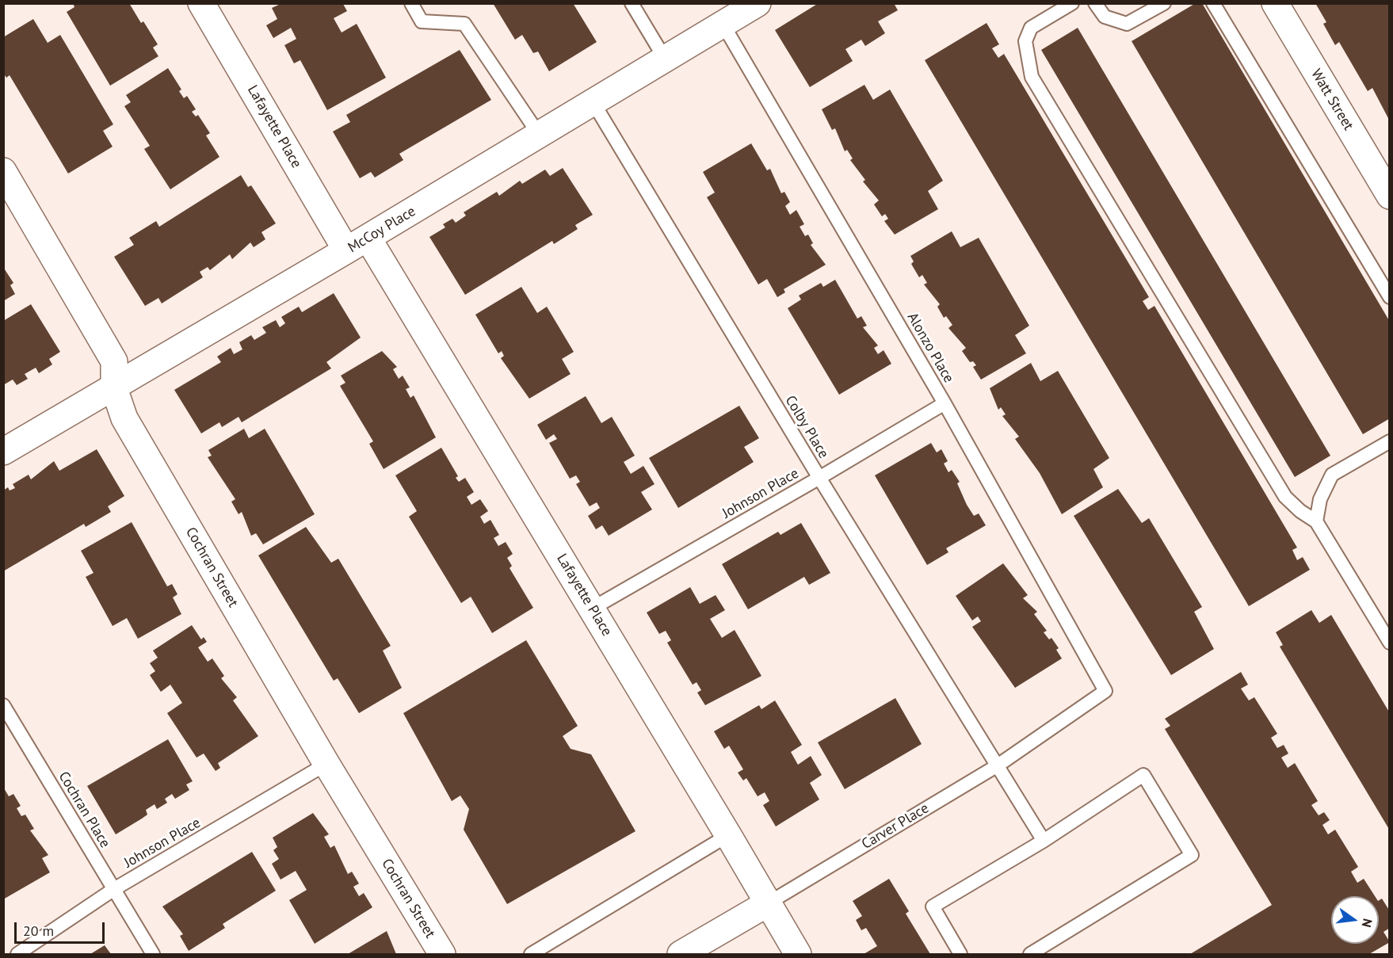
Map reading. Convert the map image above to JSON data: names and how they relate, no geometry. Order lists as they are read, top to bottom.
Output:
{
  "streets": {
    "street": [
      "Watt Street",
      "Lafayette Place",
      "McCoy Place",
      "Cochran Street",
      "Carver Place"
    ],
    "lane": [
      "Alonzo Place",
      "Colby Place",
      "Johnson Place",
      "Cochran Place"
    ]
  },
  "crossings": [
    ["Lafayette Place", "McCoy Place"],
    ["Lafayette Place", "Johnson Place"],
    ["Lafayette Place", "Carver Place"],
    ["McCoy Place", "Alonzo Place"],
    ["McCoy Place", "Colby Place"],
    ["McCoy Place", "Cochran Street"],
    ["Alonzo Place", "Johnson Place"],
    ["Alonzo Place", "Carver Place"],
    ["Colby Place", "Johnson Place"],
    ["Colby Place", "Carver Place"],
    ["Johnson Place", "Cochran Street"],
    ["Johnson Place", "Cochran Place"]
  ],
  "scale_bar": "20 m",
  "north": "right"
}
